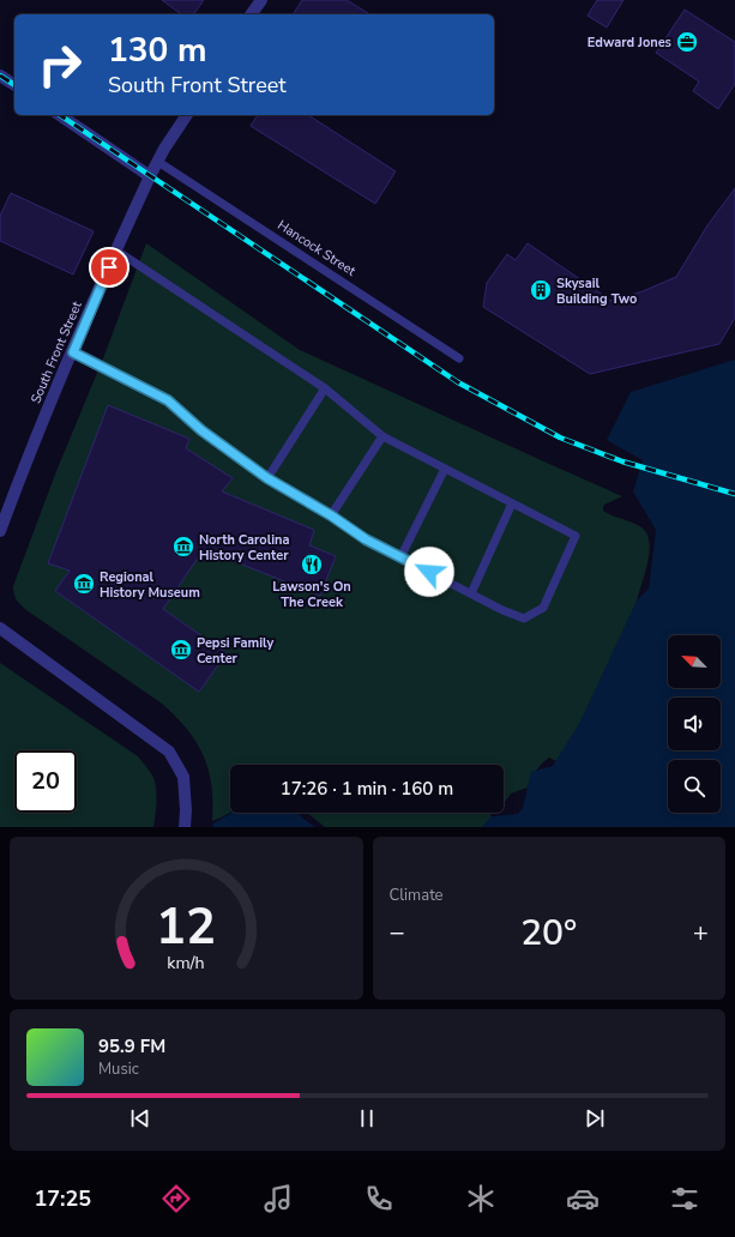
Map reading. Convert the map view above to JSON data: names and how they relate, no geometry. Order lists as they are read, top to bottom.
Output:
{
  "streets": {
    "street": ["South Front Street"],
    "lane": ["Hancock Street"]
  },
  "crossings": [
    ["Hancock Street", "South Front Street"]
  ],
  "places": {
    "office": ["Edward Jones"],
    "building": ["Skysail Building Two"],
    "museum": ["North Carolina History Center", "Regional History Museum", "Pepsi Family Center"],
    "restaurant": ["Lawson's On The Creek"]
  },
  "north": "top left",
  "page": {
    "turn": ["130 m", "South Front Street"],
    "limit": "20",
    "trip": "17:26 · 1 min · 160 m",
    "tile": "Climate",
    "heat": ["−", "20°", "+"],
    "song": ["95.9 FM", "Music"],
    "tabs": "17:25",
    "gauge": ["12", "km/h"]
  }
}
